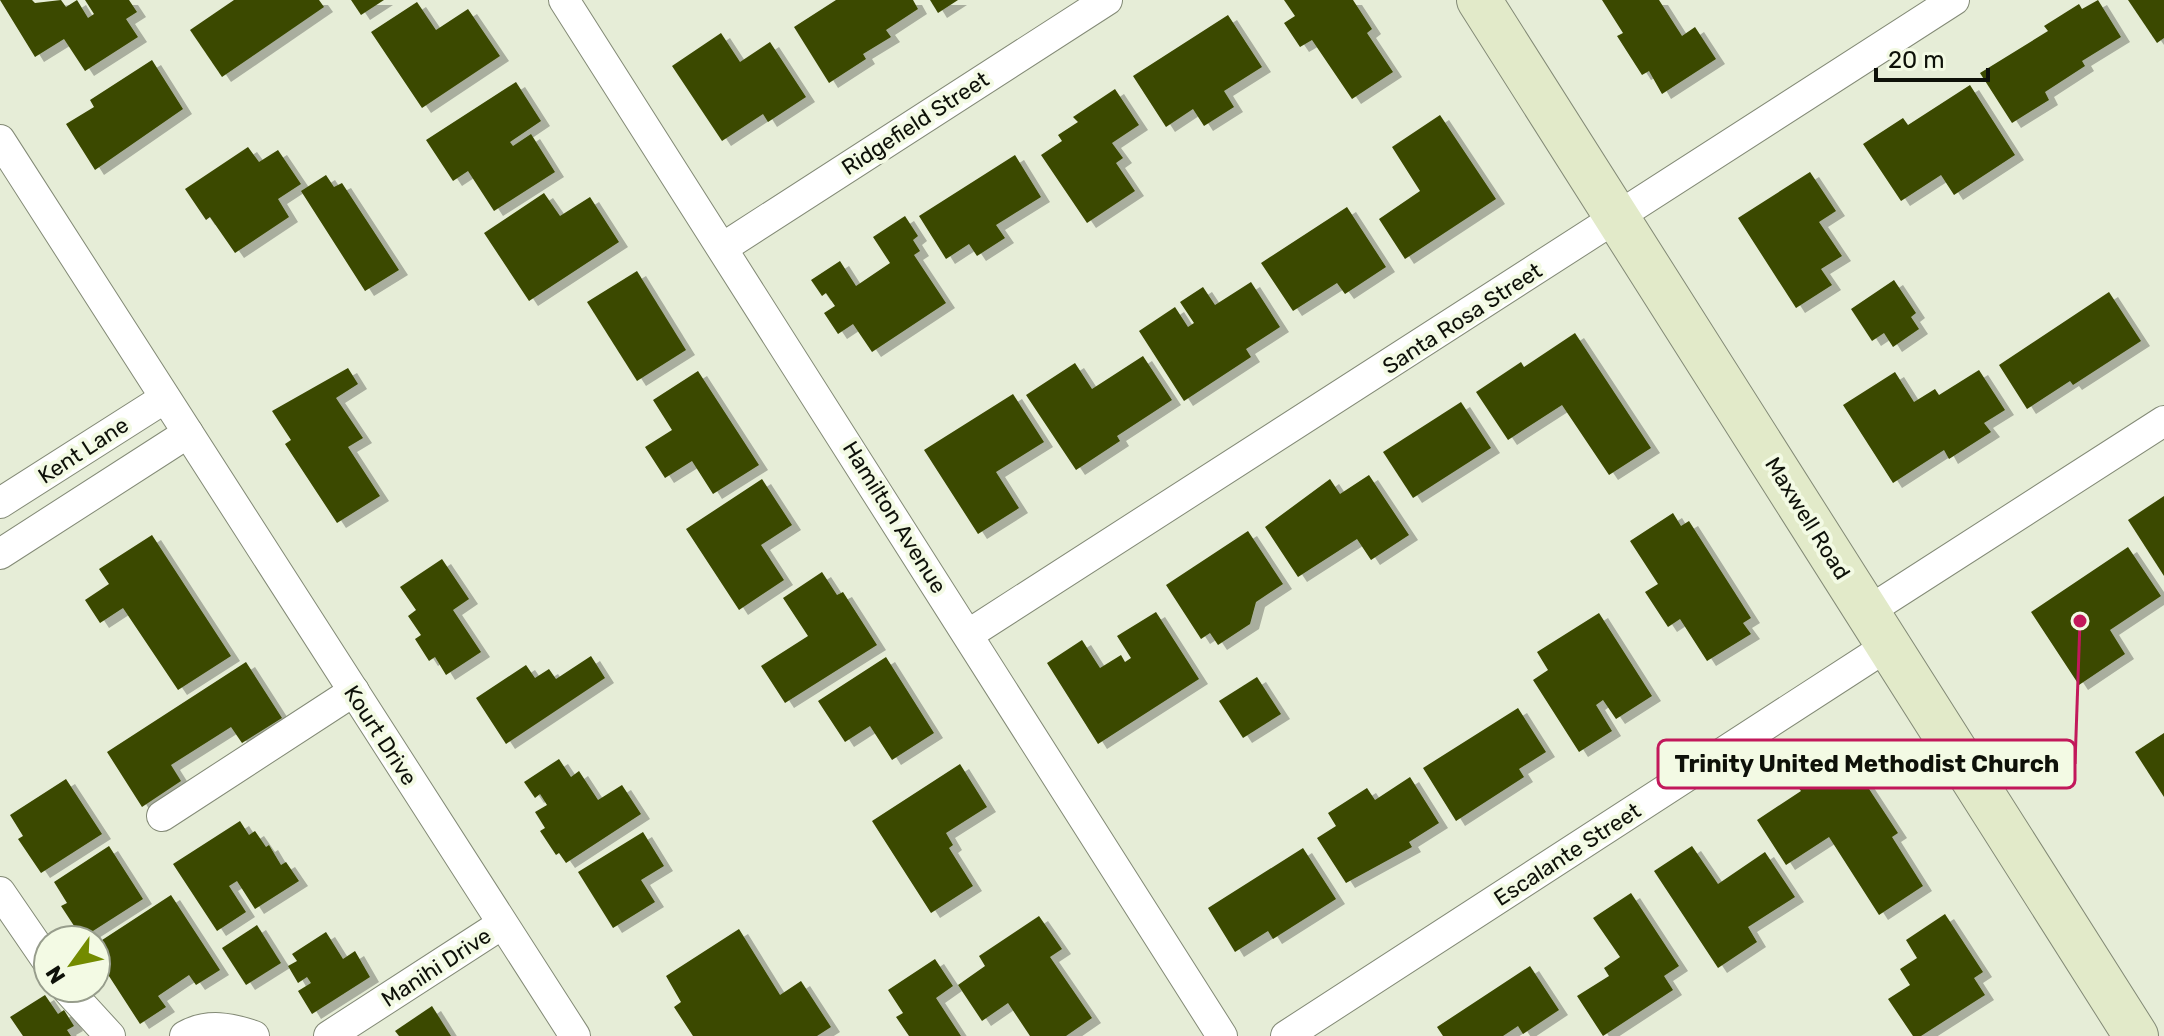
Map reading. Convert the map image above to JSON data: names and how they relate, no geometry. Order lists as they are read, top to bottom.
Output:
{
  "streets": {
    "main road": ["Maxwell Road"],
    "street": [
      "Ridgefield Street",
      "Santa Rosa Street",
      "Kent Lane",
      "Hamilton Avenue",
      "Kourt Drive",
      "Escalante Street",
      "Manihi Drive"
    ]
  },
  "crossings": [
    ["Ridgefield Street", "Hamilton Avenue"],
    ["Santa Rosa Street", "Hamilton Avenue"],
    ["Santa Rosa Street", "Maxwell Road"],
    ["Kent Lane", "Kourt Drive"],
    ["Maxwell Road", "Escalante Street"],
    ["Kourt Drive", "Manihi Drive"]
  ],
  "places": ["Trinity United Methodist Church"],
  "scale_bar": "20 m",
  "north": "bottom left"
}
